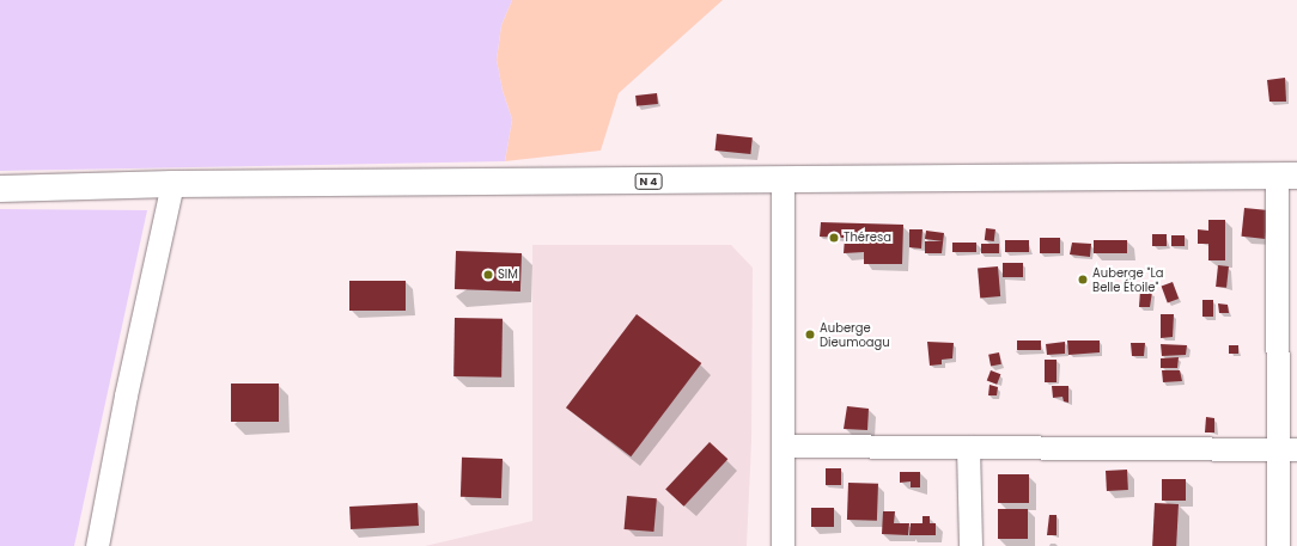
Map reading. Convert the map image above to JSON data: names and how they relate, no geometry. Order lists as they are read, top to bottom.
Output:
{
  "streets": {
    "highway": ["N 4"]
  },
  "places": [
    "Théresa",
    "SIM",
    "Auberge \"La Belle Étoile\"",
    "Auberge Dieumoagu"
  ]
}
